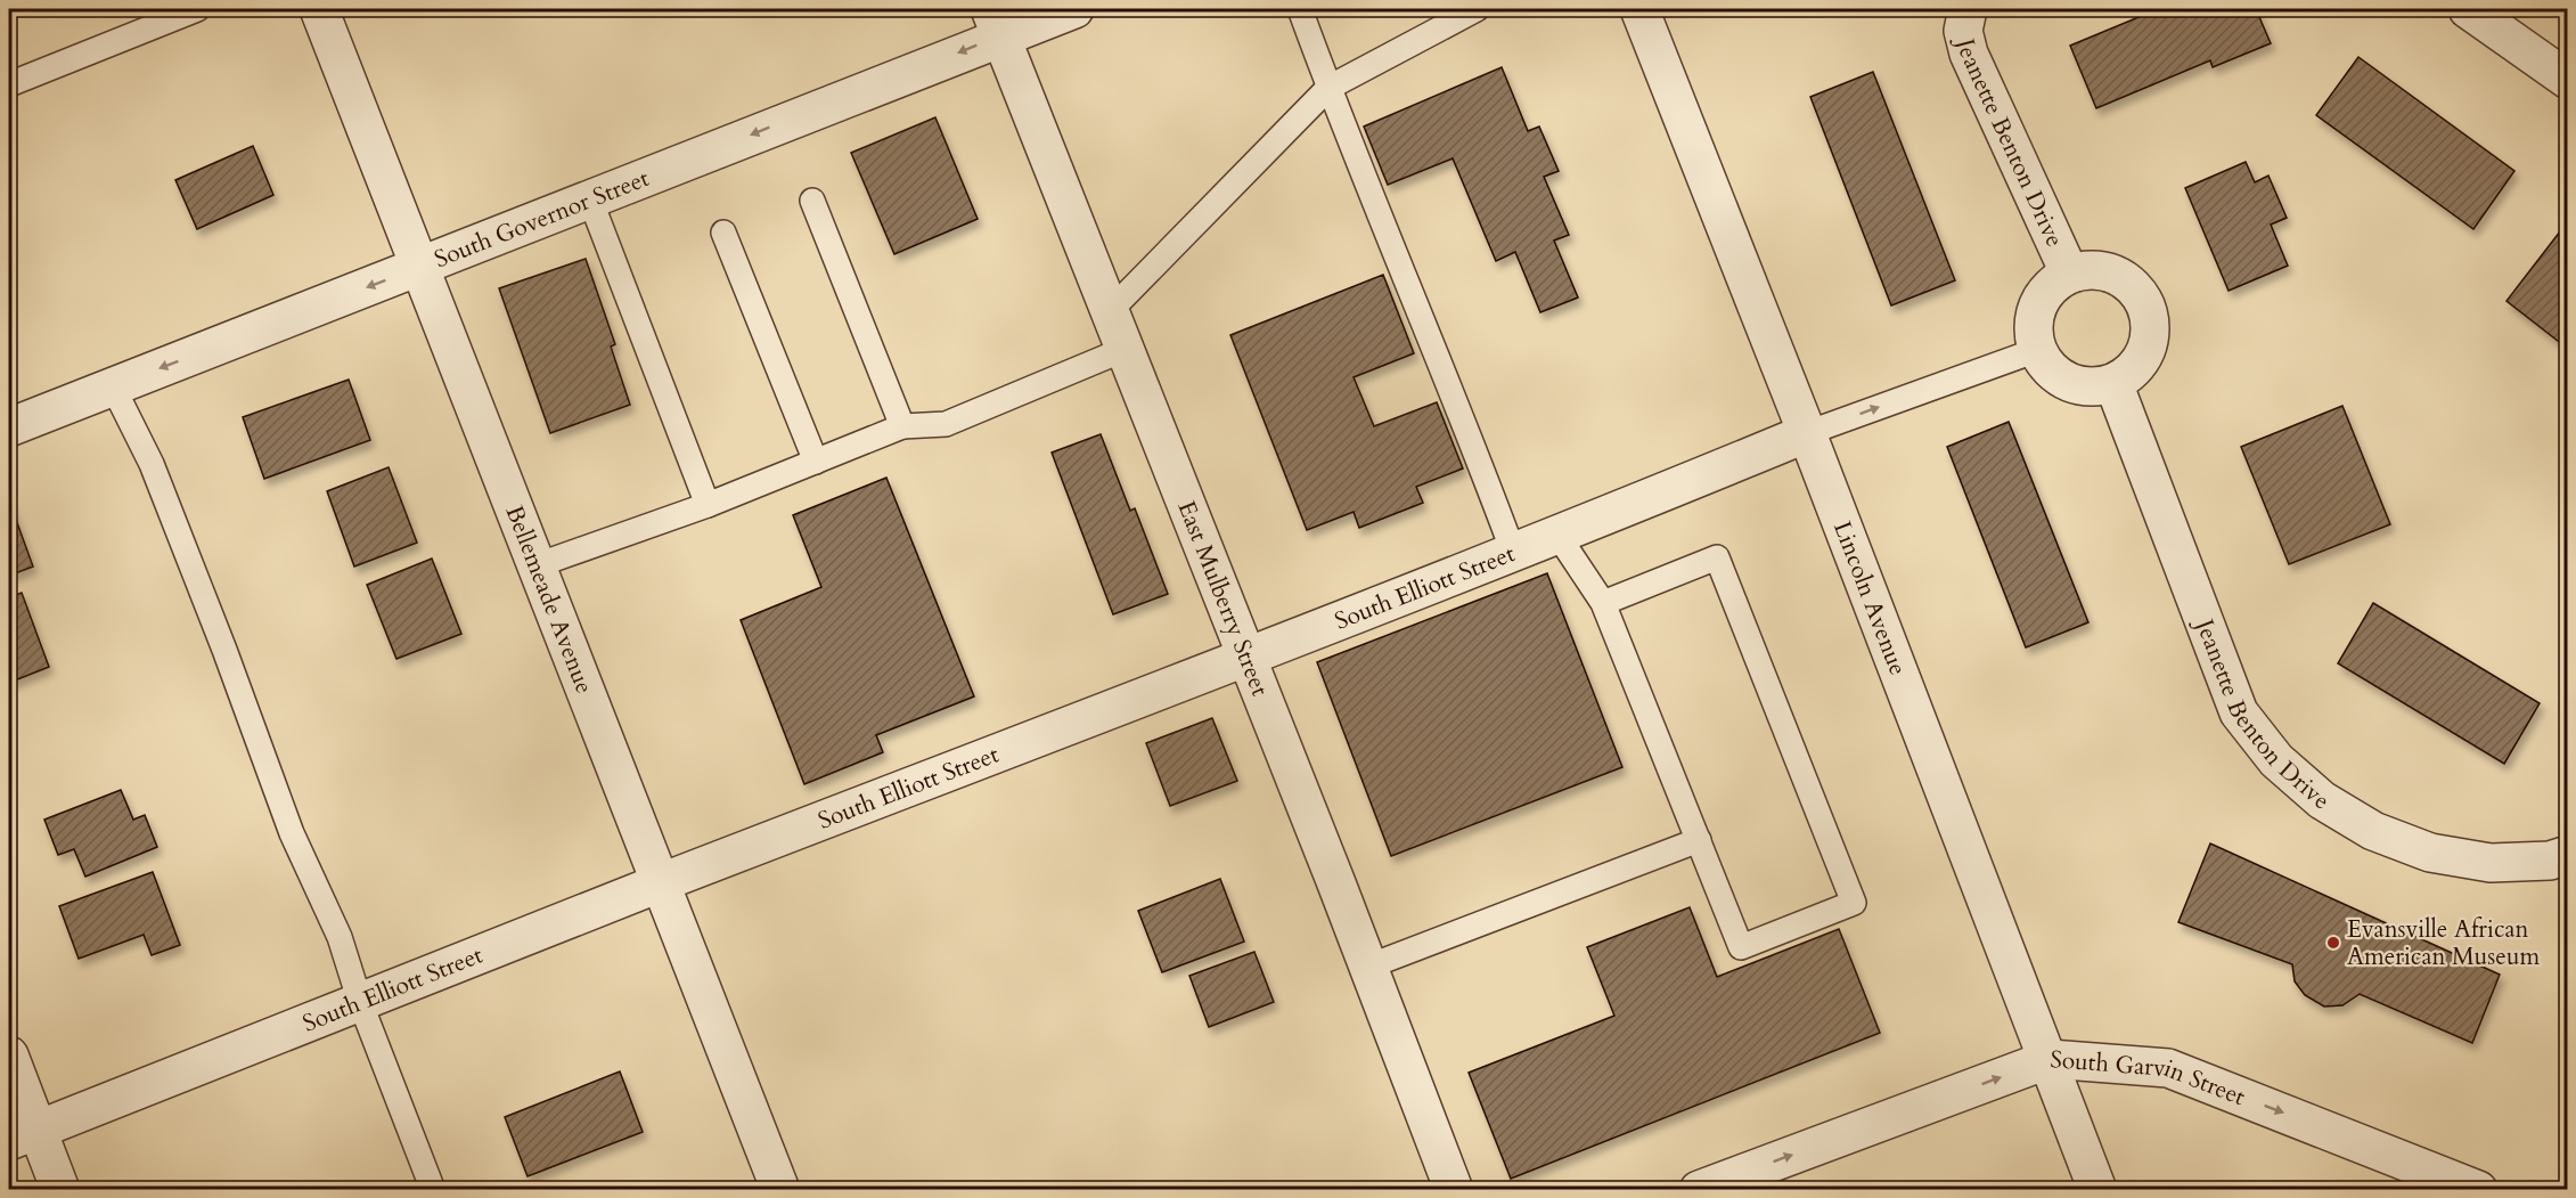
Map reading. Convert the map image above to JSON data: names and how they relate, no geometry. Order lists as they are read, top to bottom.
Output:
{
  "streets": {
    "street": [
      "Jeanette Benton Drive",
      "South Governor Street",
      "South Elliott Street",
      "East Mulberry Street",
      "Lincoln Avenue",
      "Bellemeade Avenue",
      "South Garvin Street"
    ]
  },
  "crossings": [
    ["South Governor Street", "East Mulberry Street"],
    ["South Governor Street", "Bellemeade Avenue"],
    ["South Elliott Street", "East Mulberry Street"],
    ["South Elliott Street", "Lincoln Avenue"],
    ["South Elliott Street", "Bellemeade Avenue"],
    ["Lincoln Avenue", "South Garvin Street"]
  ],
  "one_way": ["South Governor Street", "South Garvin Street"],
  "places": ["Evansville African American Museum"]
}
